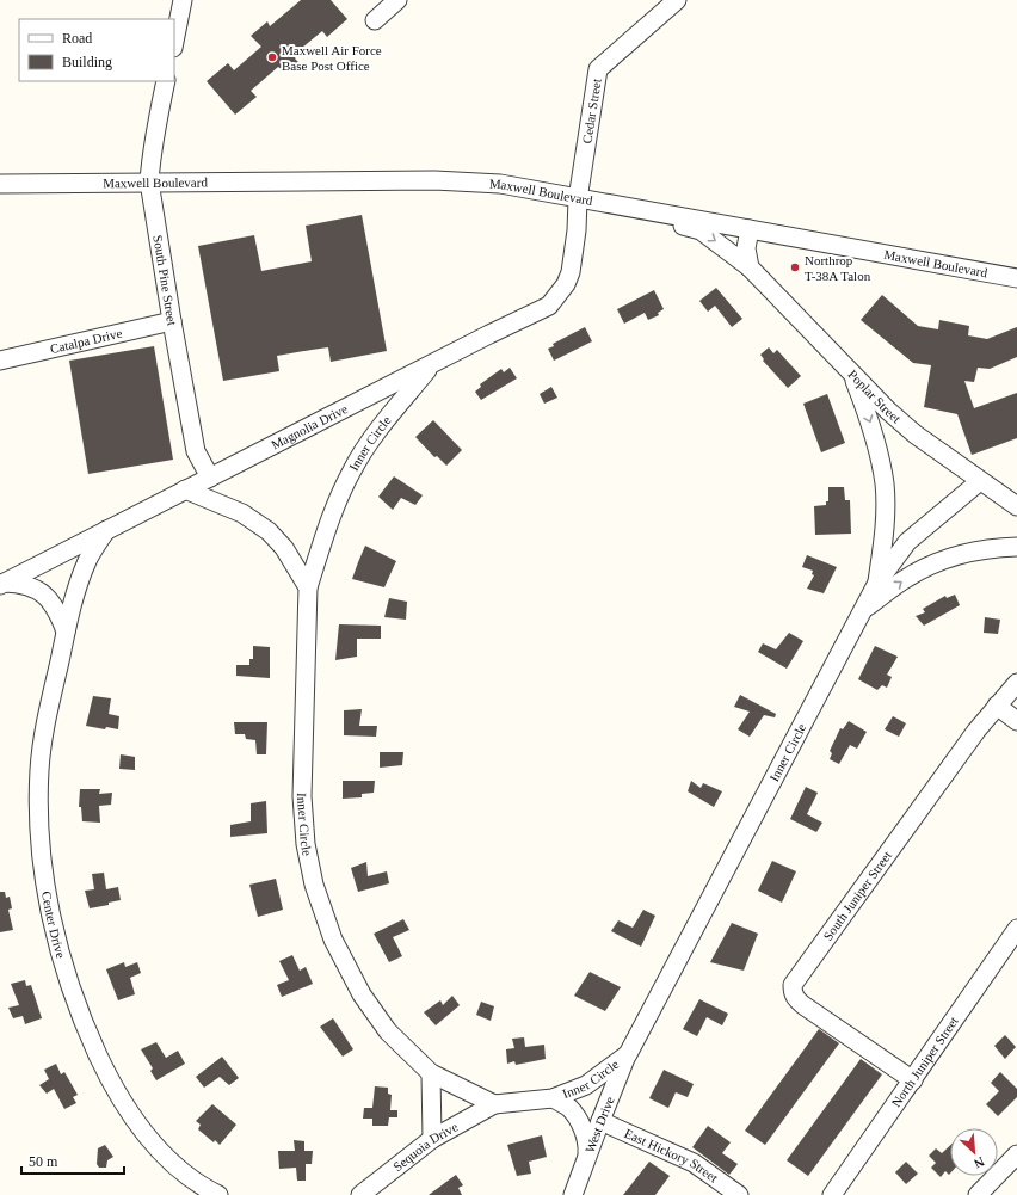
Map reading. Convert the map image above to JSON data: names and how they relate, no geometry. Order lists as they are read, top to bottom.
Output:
{
  "streets": {
    "street": [
      "Cedar Street",
      "Maxwell Boulevard",
      "South Pine Street",
      "Catalpa Drive",
      "Poplar Street",
      "Magnolia Drive",
      "Inner Circle",
      "South Juniper Street",
      "Center Drive",
      "North Juniper Street",
      "West Drive",
      "Sequoia Drive",
      "East Hickory Street"
    ]
  },
  "crossings": [
    ["Cedar Street", "Maxwell Boulevard"],
    ["Cedar Street", "Magnolia Drive"],
    ["Maxwell Boulevard", "South Pine Street"],
    ["Maxwell Boulevard", "Poplar Street"],
    ["South Pine Street", "Catalpa Drive"],
    ["South Pine Street", "Magnolia Drive"],
    ["Poplar Street", "Inner Circle"],
    ["Magnolia Drive", "Inner Circle"],
    ["Magnolia Drive", "Center Drive"],
    ["Inner Circle", "West Drive"],
    ["Inner Circle", "Sequoia Drive"],
    ["South Juniper Street", "North Juniper Street"],
    ["West Drive", "East Hickory Street"]
  ],
  "places": ["Maxwell Air Force Base Post Office", "Northrop T-38A Talon"],
  "legend": ["Road", "Building"],
  "scale_bar": "50 m",
  "north": "bottom right"
}
